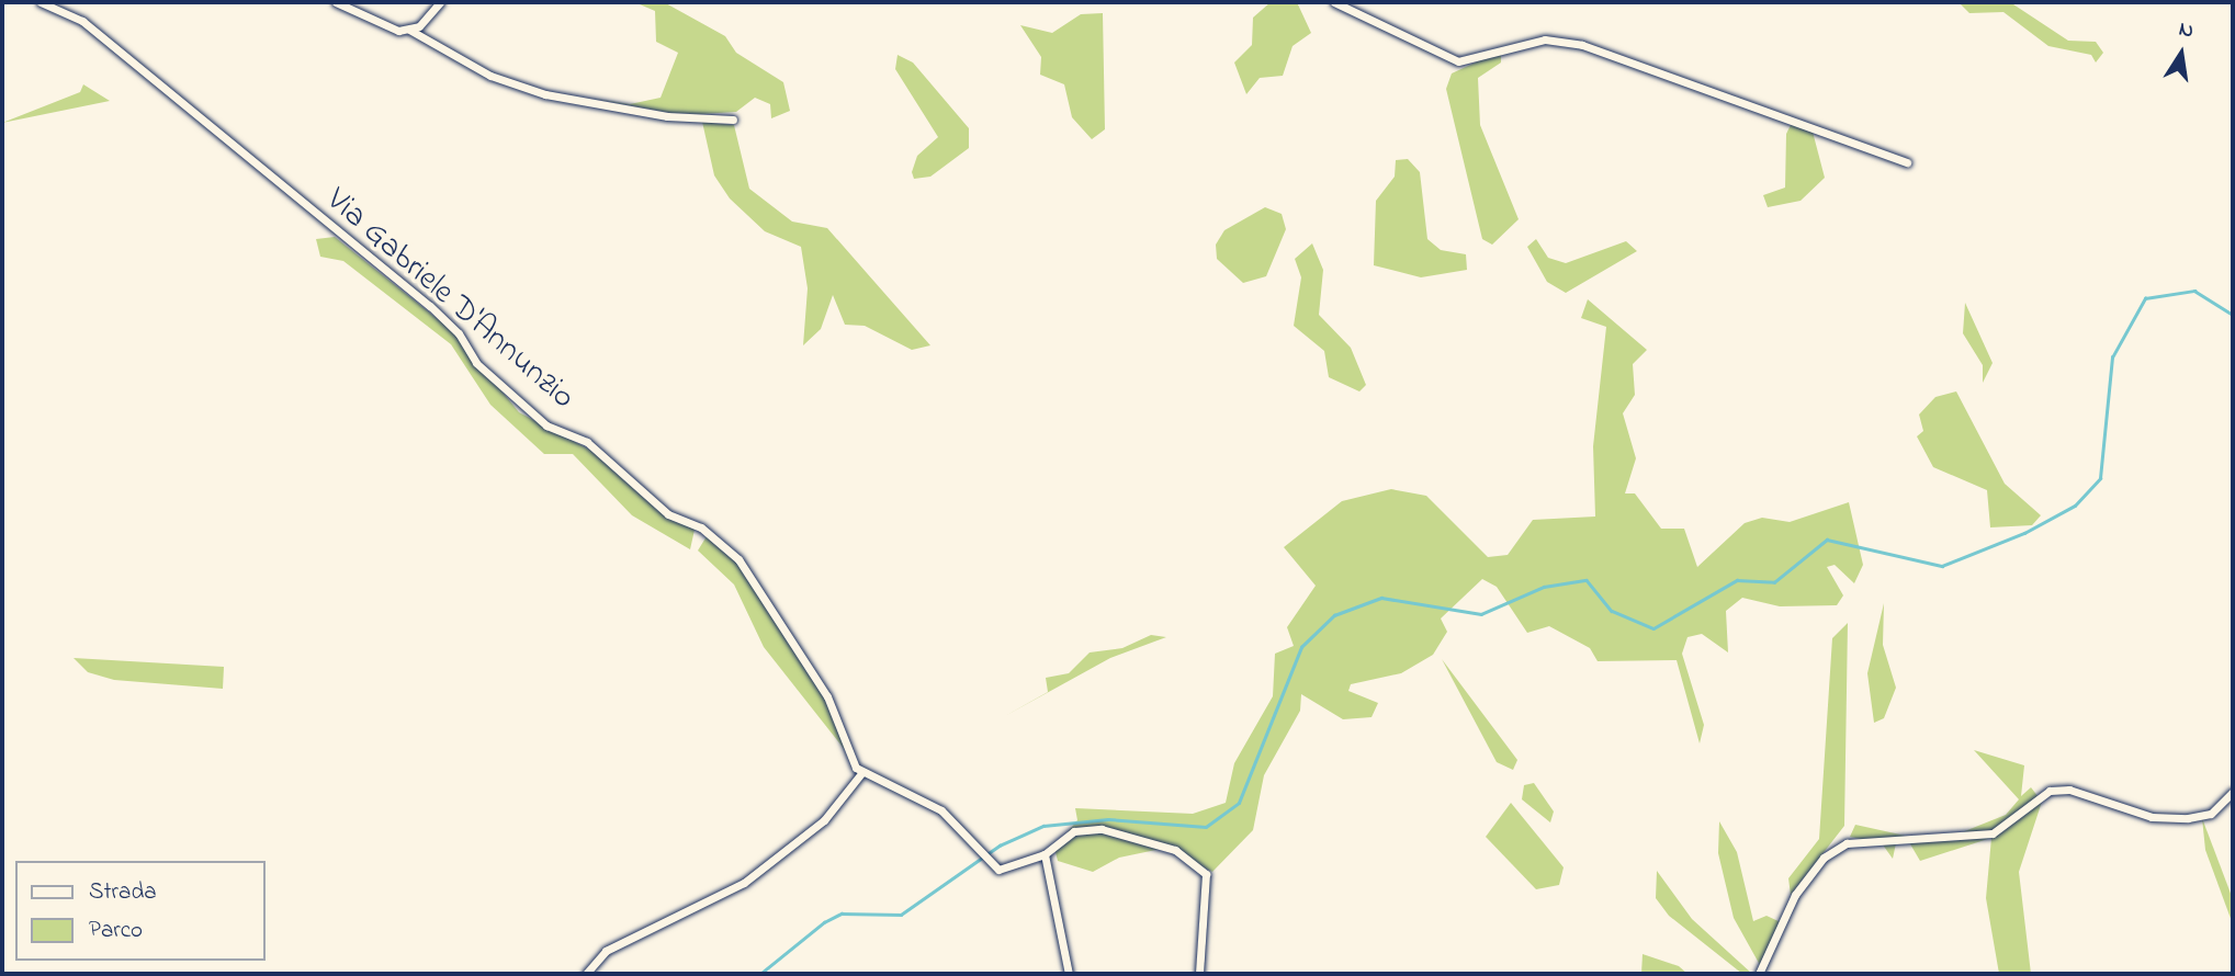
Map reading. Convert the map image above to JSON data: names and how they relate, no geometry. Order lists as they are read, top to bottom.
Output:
{
  "streets": {
    "street": ["Via Gabriele D'Annunzio"]
  },
  "legend": ["Strada", "Parco"],
  "north": "top"
}
